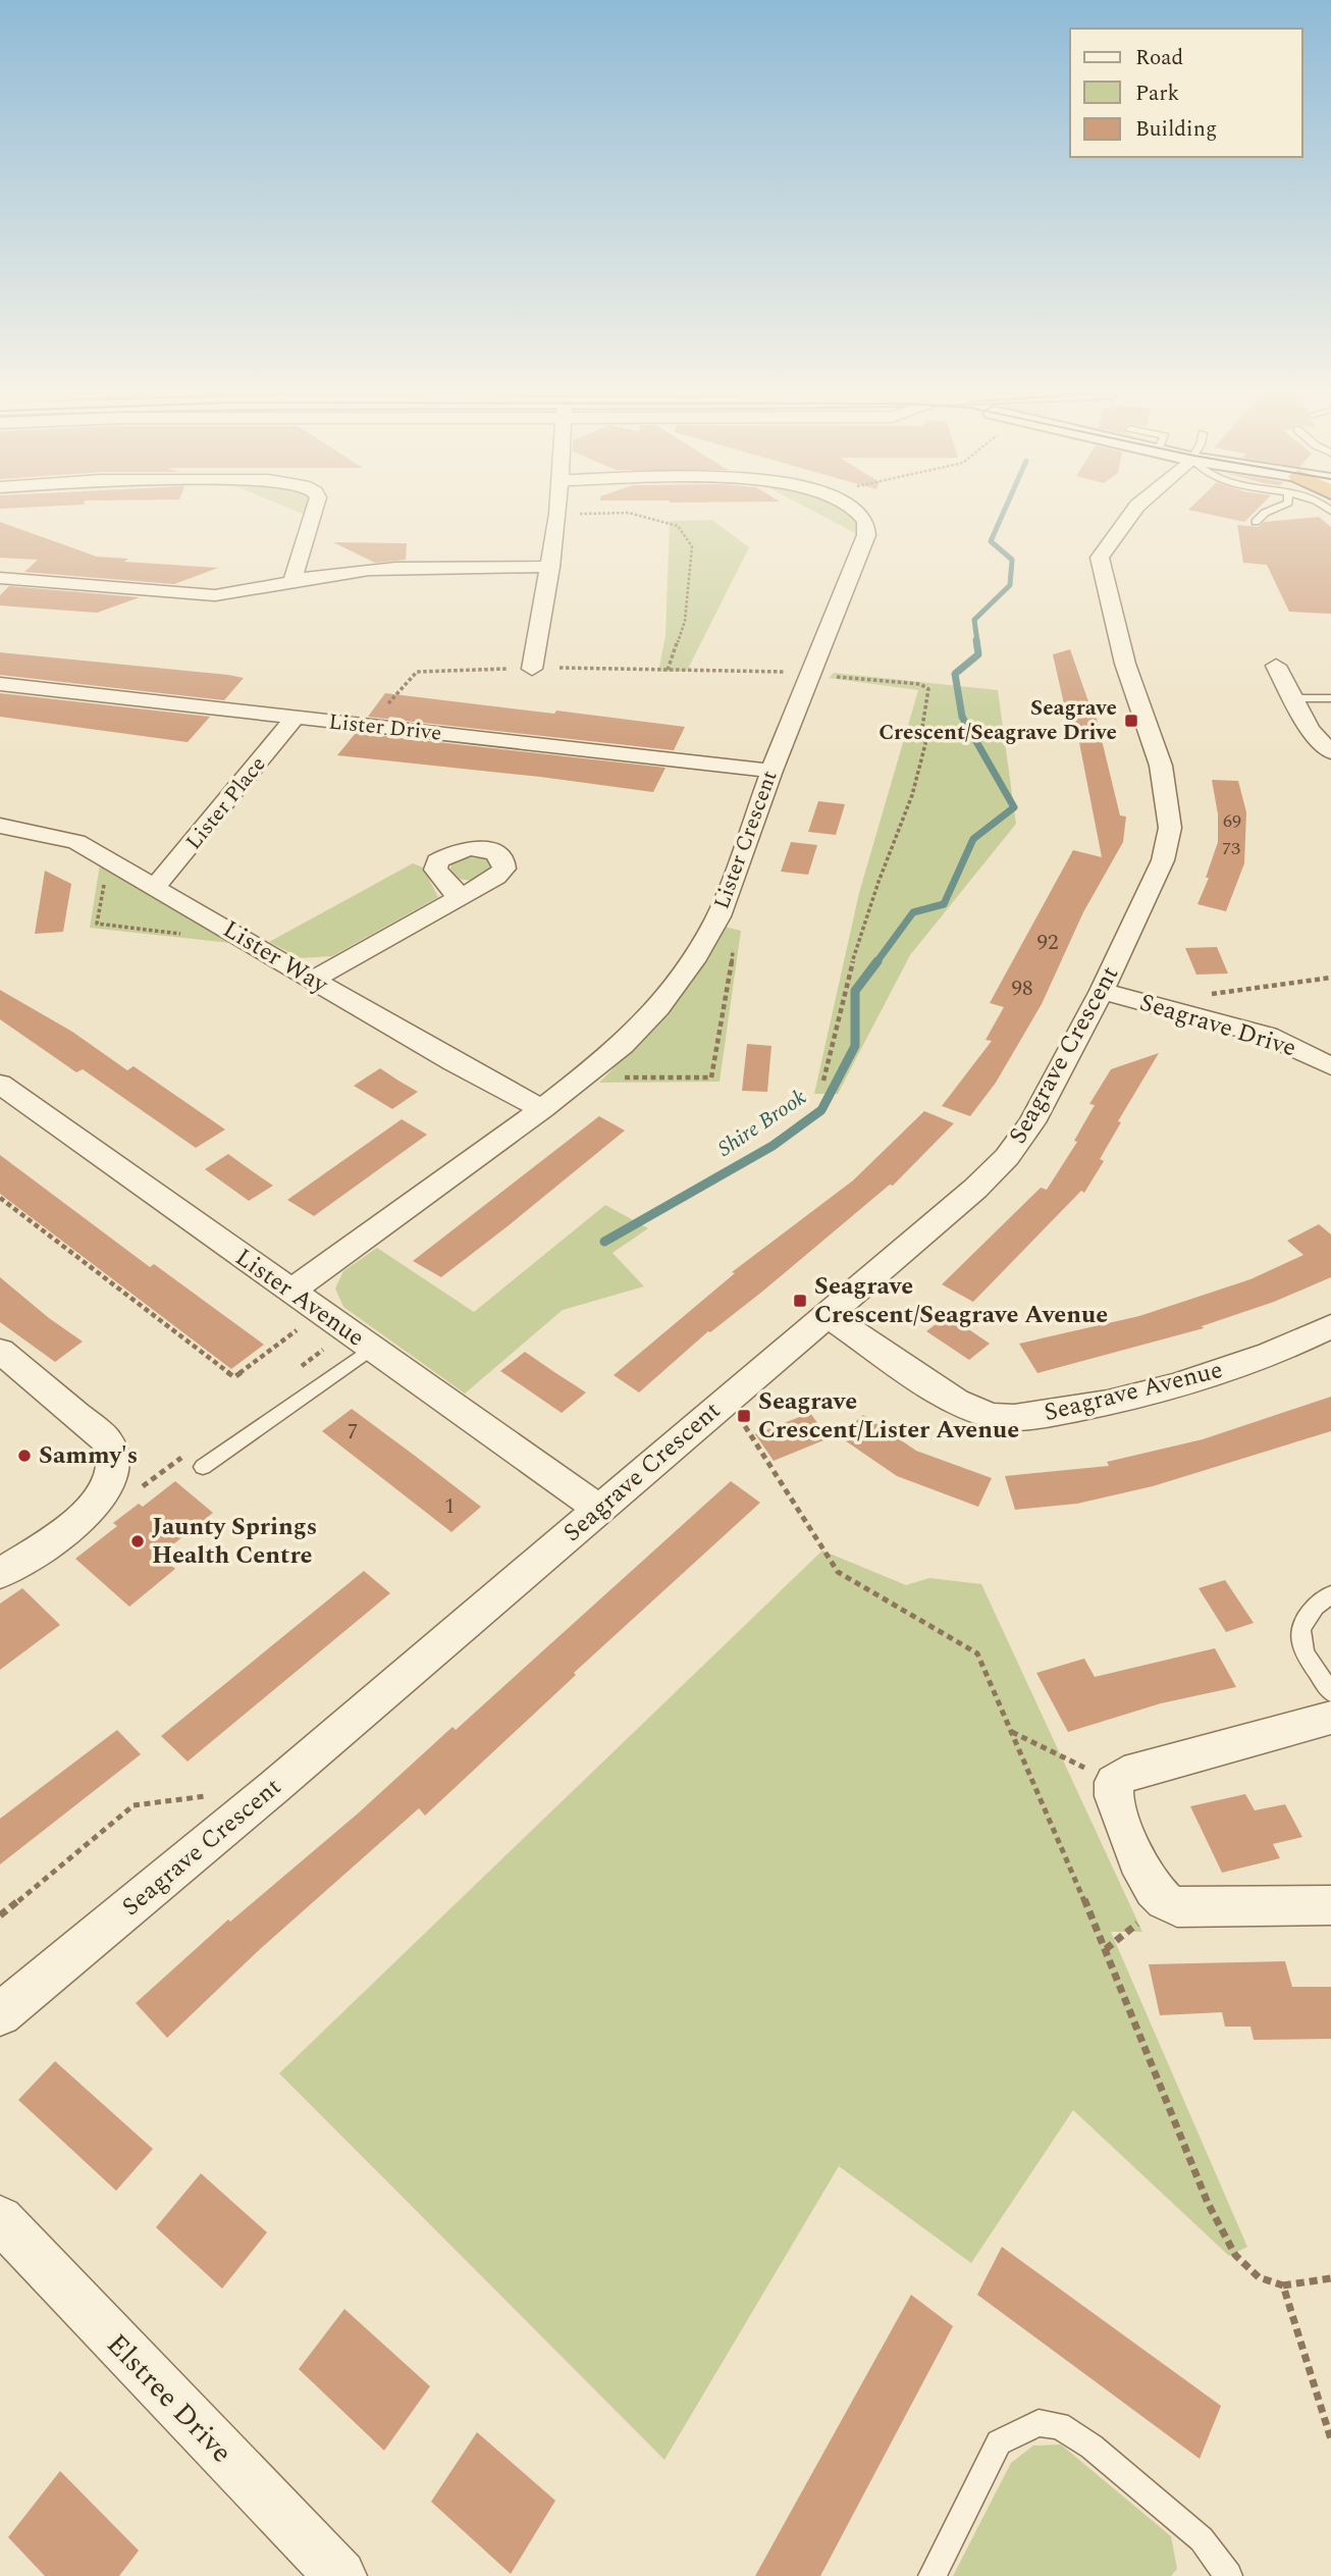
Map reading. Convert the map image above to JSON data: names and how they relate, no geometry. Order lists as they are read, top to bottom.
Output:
{
  "streets": {
    "street": [
      "Lister Drive",
      "Lister Place",
      "Lister Crescent",
      "Lister Way",
      "Seagrave Drive",
      "Seagrave Crescent",
      "Lister Avenue",
      "Seagrave Avenue",
      "Elstree Drive"
    ]
  },
  "crossings": [
    ["Lister Drive", "Lister Place"],
    ["Lister Drive", "Lister Crescent"],
    ["Lister Place", "Lister Way"],
    ["Lister Crescent", "Lister Way"],
    ["Lister Crescent", "Lister Avenue"],
    ["Seagrave Drive", "Seagrave Crescent"],
    ["Seagrave Crescent", "Lister Avenue"],
    ["Seagrave Crescent", "Seagrave Avenue"]
  ],
  "water": ["Shire Brook"],
  "places": {
    "transit": ["Seagrave Crescent/Seagrave Drive", "Seagrave Crescent/Seagrave Avenue", "Seagrave Crescent/Lister Avenue"],
    "other": ["Sammy's", "Jaunty Springs Health Centre"]
  },
  "house_numbers": [
    "69",
    "73",
    "92",
    "98",
    "7",
    "1"
  ],
  "legend": ["Road", "Park", "Building"]
}
